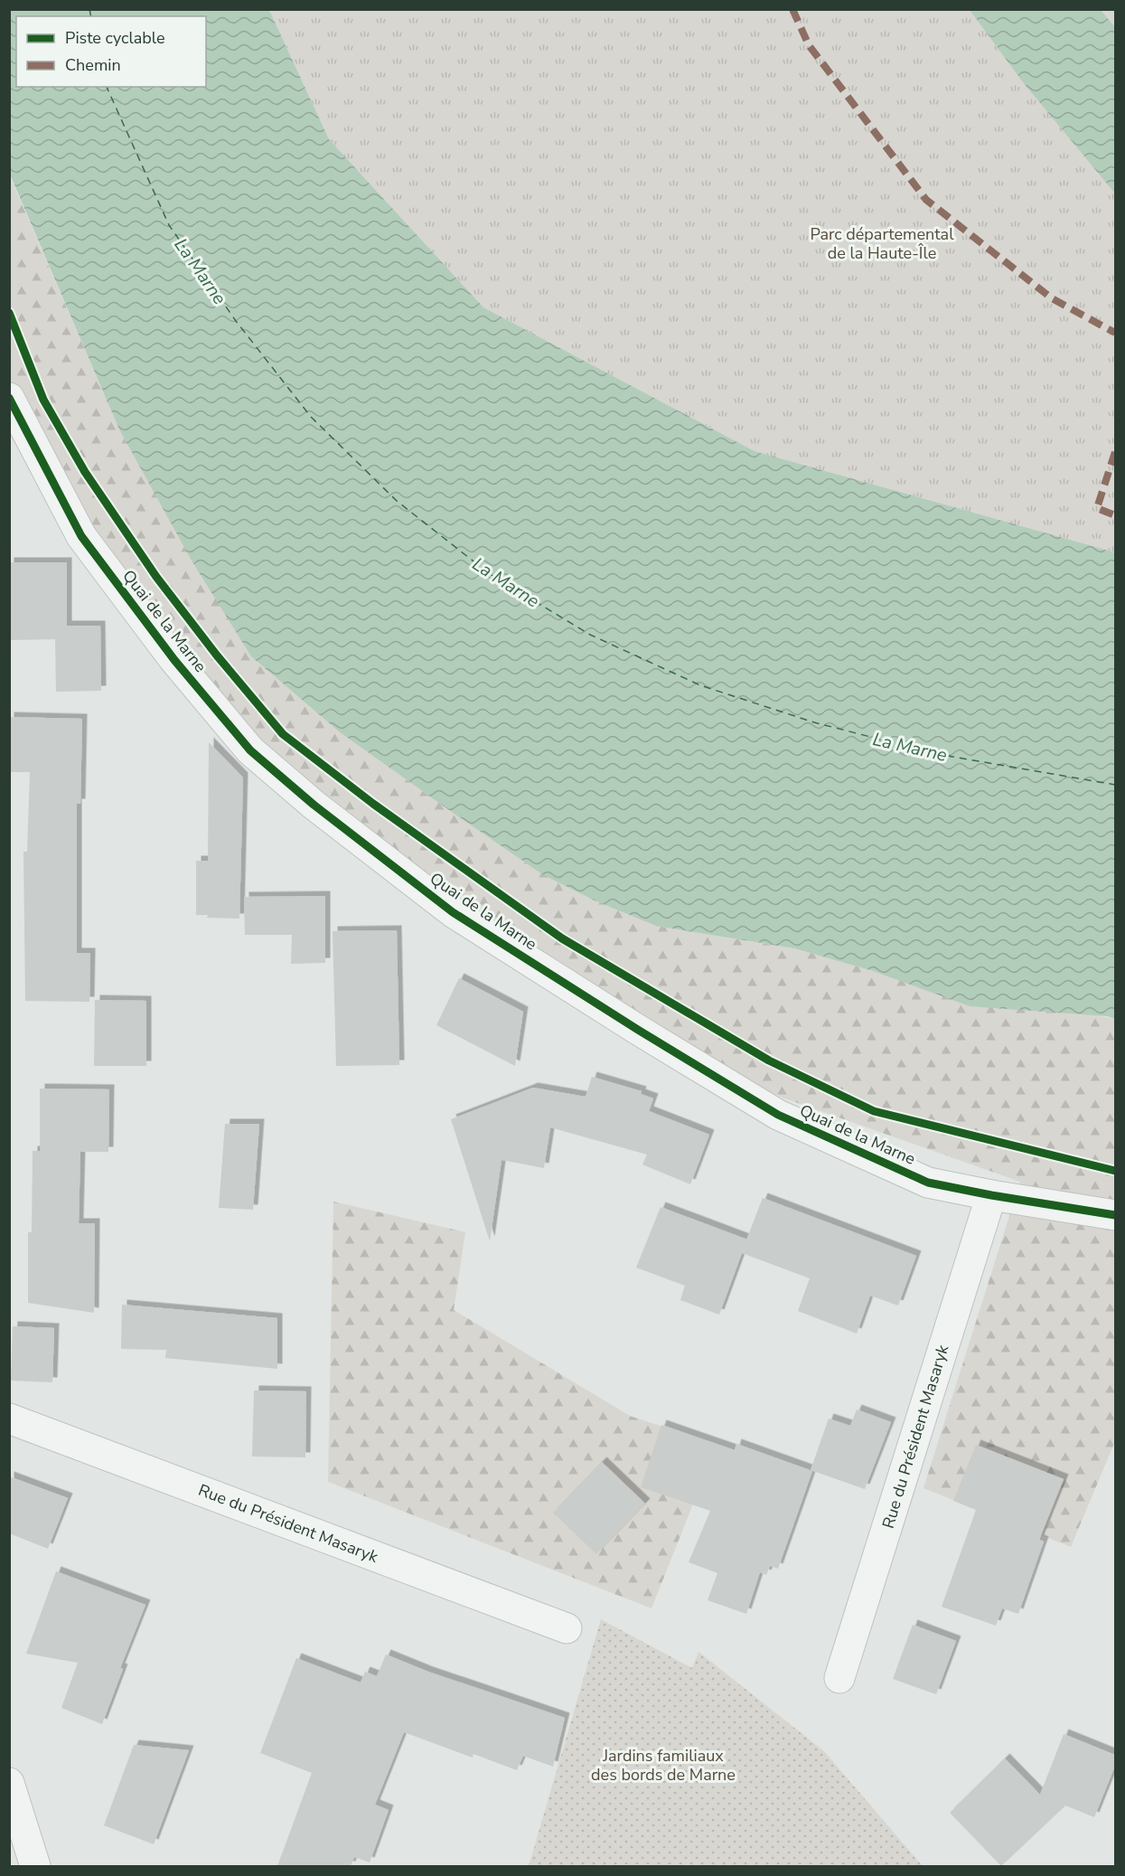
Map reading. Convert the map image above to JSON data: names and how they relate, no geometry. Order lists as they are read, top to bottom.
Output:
{
  "streets": {
    "street": ["Quai de la Marne", "Rue du Président Masaryk"]
  },
  "crossings": [
    ["Quai de la Marne", "Rue du Président Masaryk"]
  ],
  "water": ["La Marne"],
  "parks": ["Parc départemental de la Haute-Île", "Jardins familiaux des bords de Marne"],
  "legend": ["Piste cyclable", "Chemin"]
}
